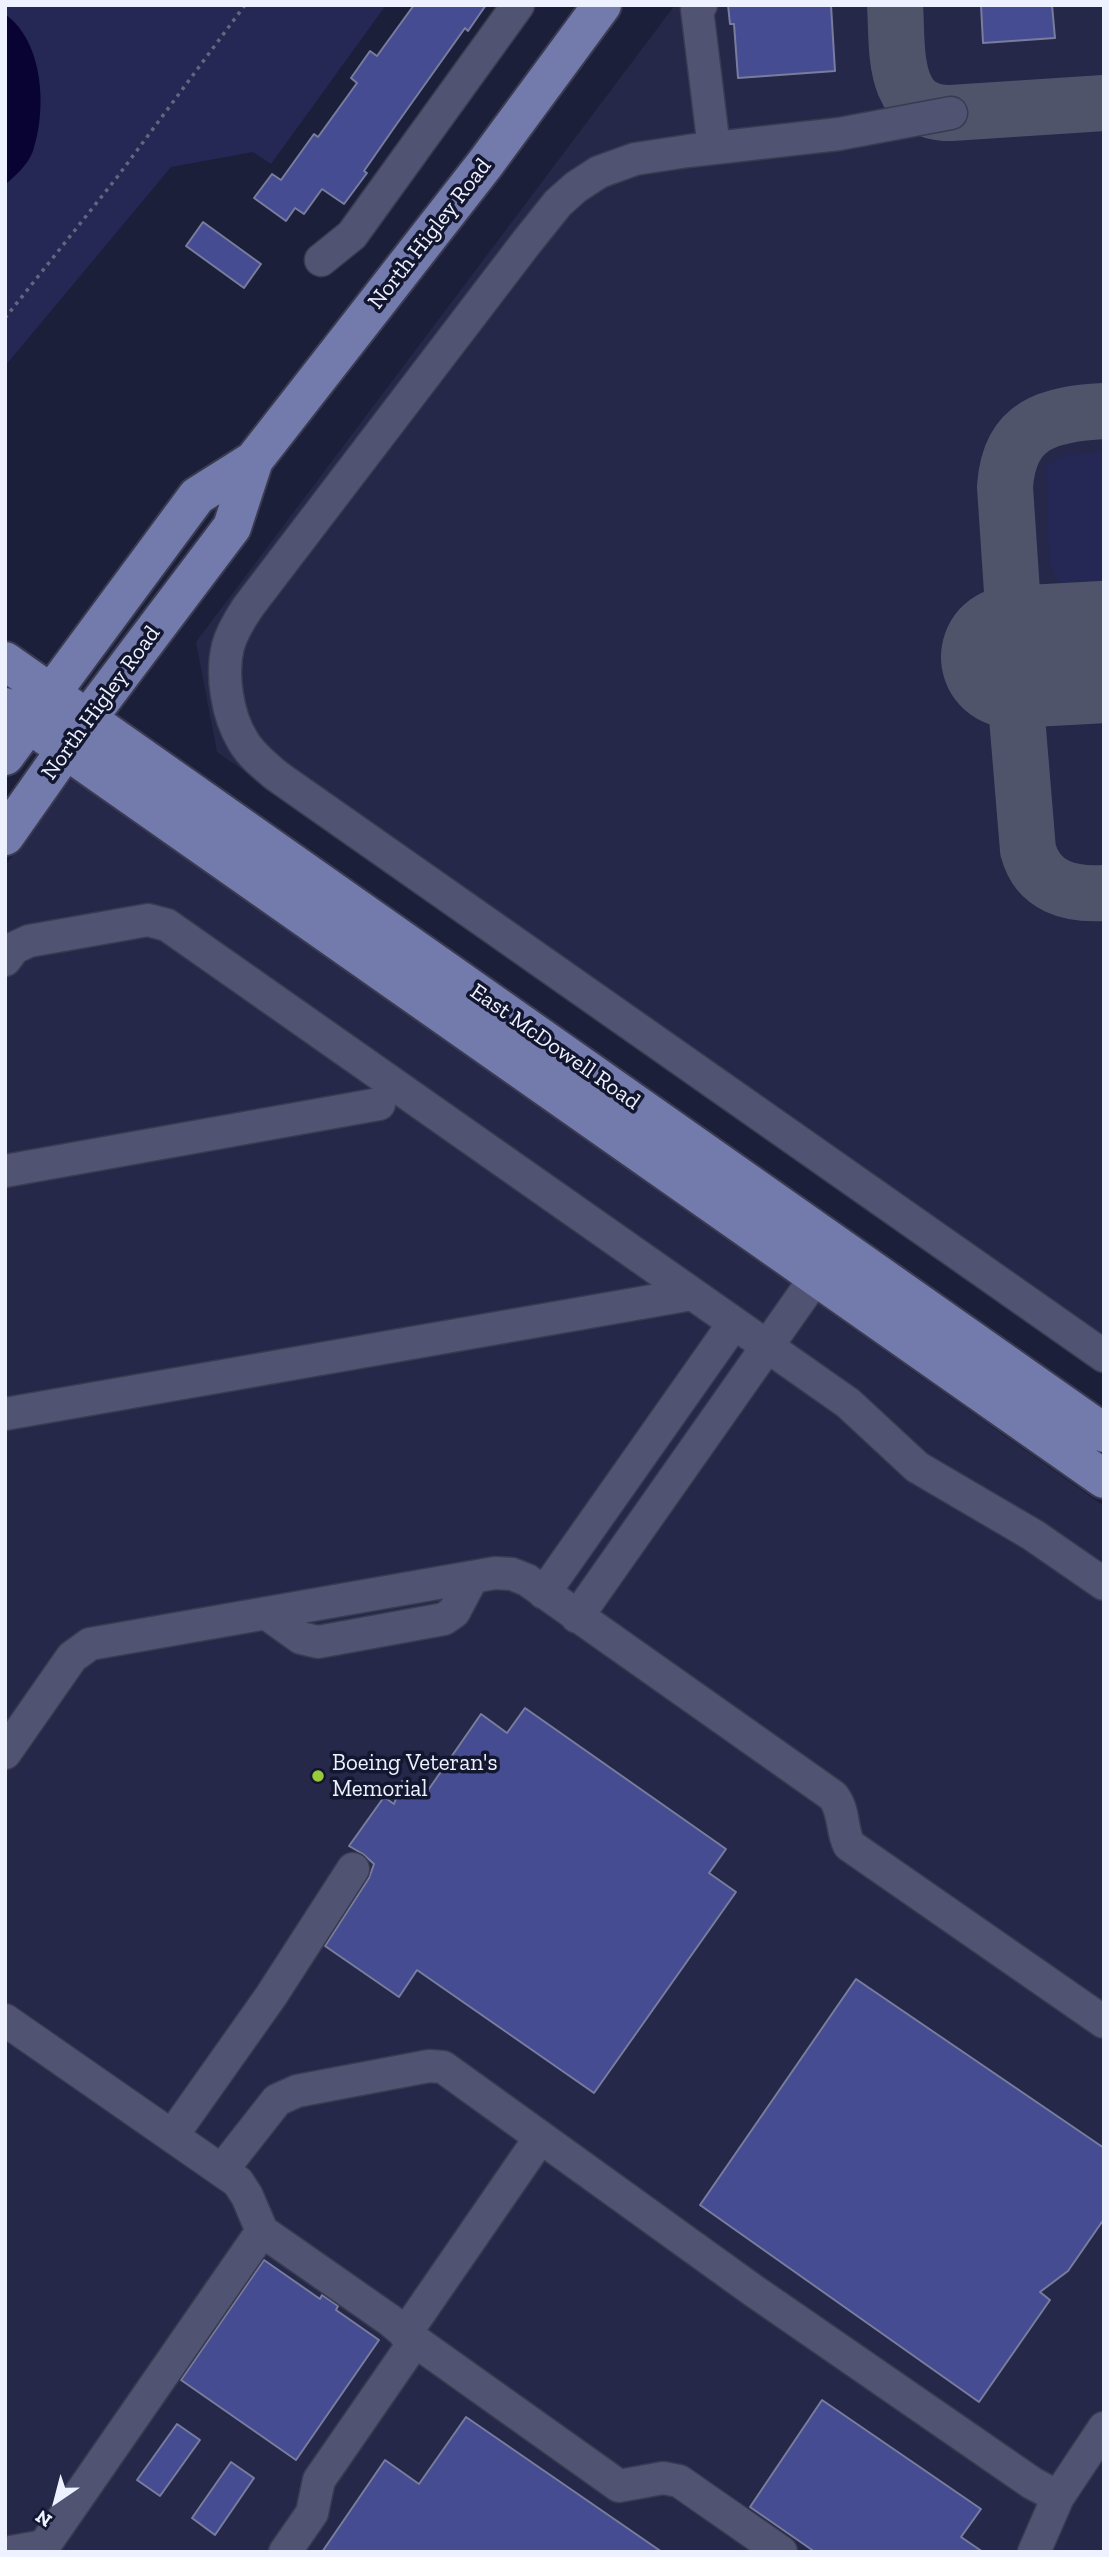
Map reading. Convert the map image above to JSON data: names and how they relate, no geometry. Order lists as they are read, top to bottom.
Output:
{
  "streets": {
    "main road": ["North Higley Road", "East McDowell Road"]
  },
  "crossings": [
    ["North Higley Road", "East McDowell Road"]
  ],
  "places": ["Boeing Veteran's Memorial"],
  "north": "bottom left"
}
